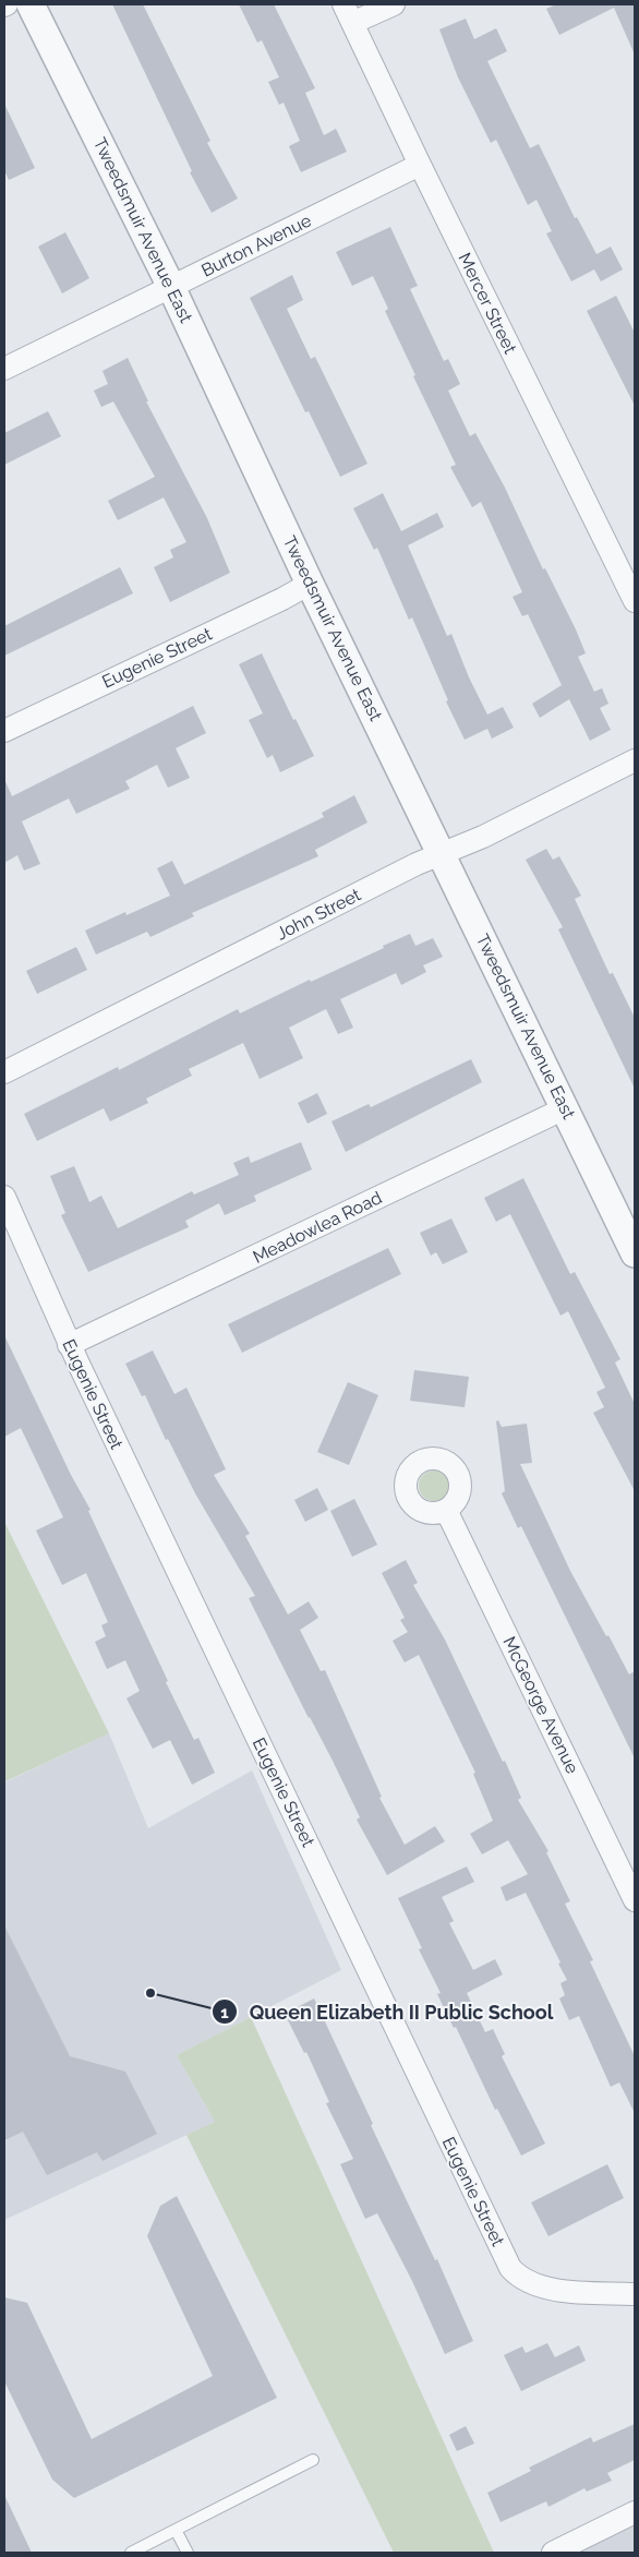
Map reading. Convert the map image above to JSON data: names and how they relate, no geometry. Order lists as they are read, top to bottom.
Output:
{
  "streets": {
    "street": [
      "Tweedsmuir Avenue East",
      "Burton Avenue",
      "Mercer Street",
      "Eugenie Street",
      "John Street",
      "Meadowlea Road",
      "McGeorge Avenue"
    ]
  },
  "crossings": [
    ["Tweedsmuir Avenue East", "Burton Avenue"],
    ["Tweedsmuir Avenue East", "Eugenie Street"],
    ["Tweedsmuir Avenue East", "John Street"],
    ["Tweedsmuir Avenue East", "Meadowlea Road"],
    ["Burton Avenue", "Mercer Street"],
    ["Eugenie Street", "Meadowlea Road"]
  ],
  "places": ["Queen Elizabeth II Public School"]
}
